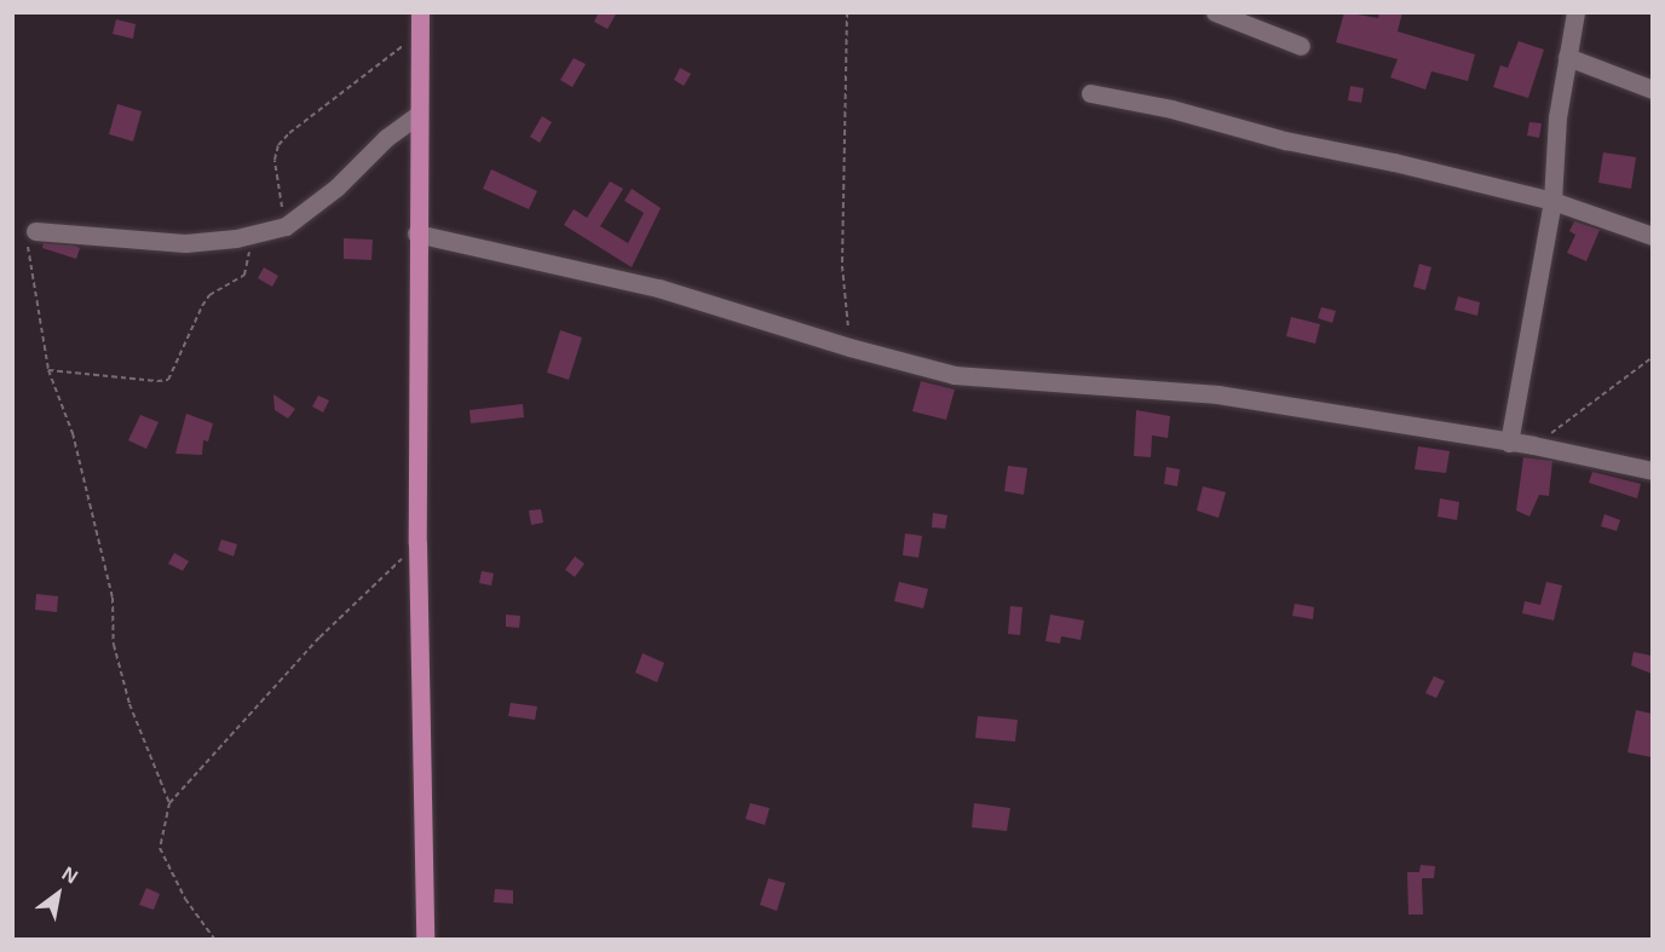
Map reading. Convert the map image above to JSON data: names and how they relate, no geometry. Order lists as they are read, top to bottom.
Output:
{
  "north": "top right"
}
